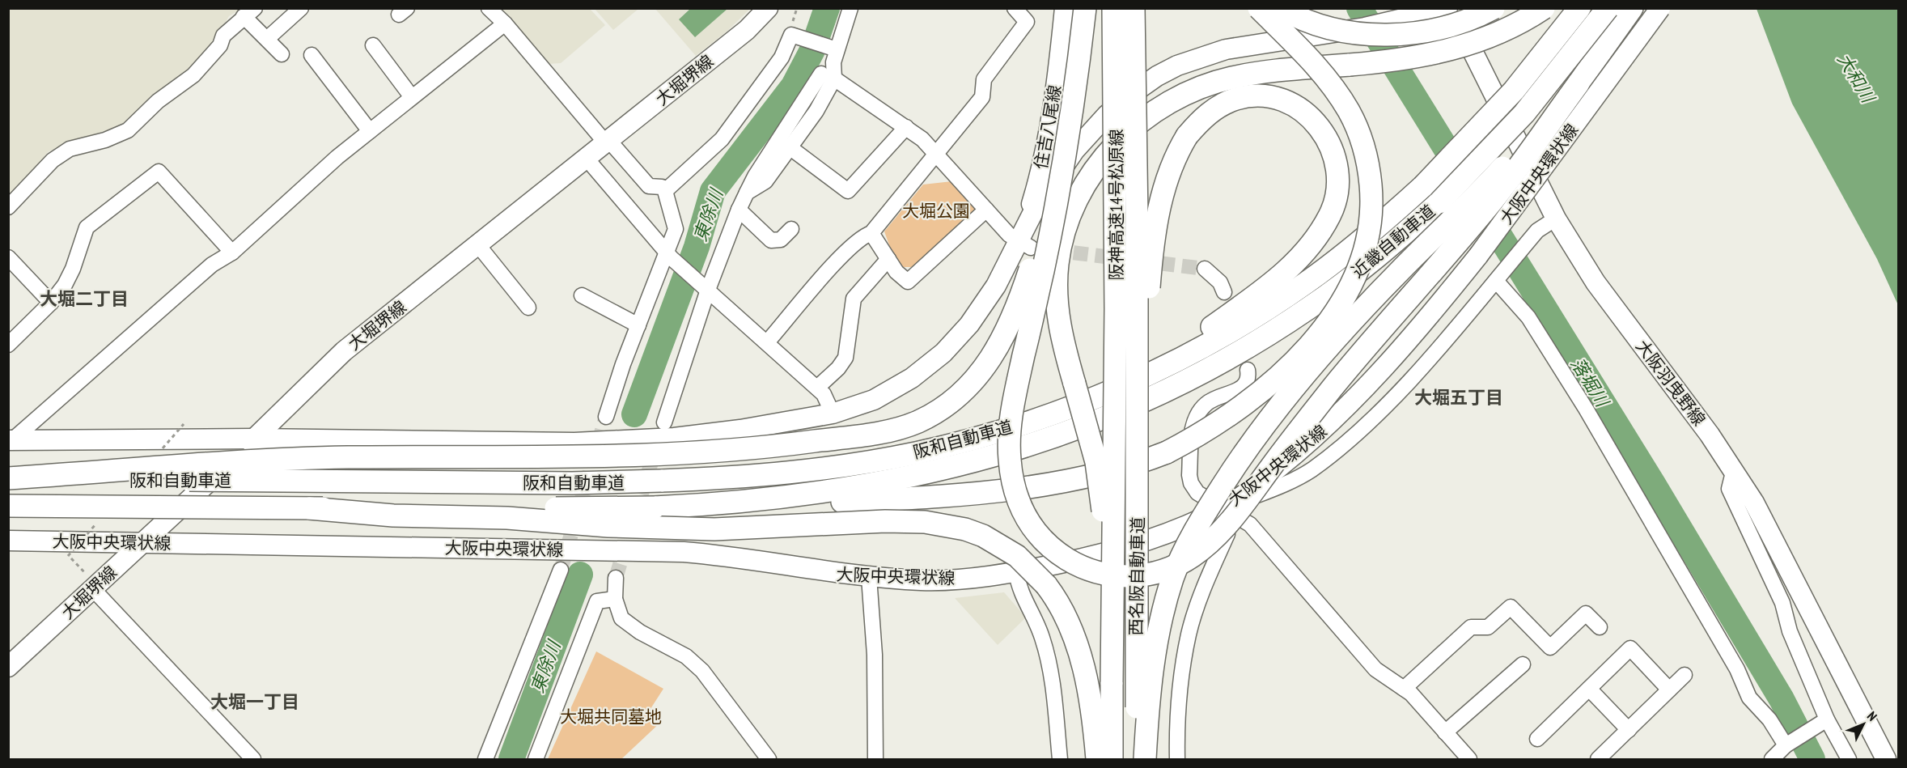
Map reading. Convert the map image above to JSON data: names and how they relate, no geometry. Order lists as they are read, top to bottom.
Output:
{
  "streets": {
    "highway": [
      "阪神高速14号松原線",
      "近畿自動車道",
      "阪和自動車道",
      "西名阪自動車道"
    ],
    "main road": [
      "大堀堺線",
      "住吉八尾線",
      "大阪中央環状線",
      "大阪羽曳野線"
    ]
  },
  "crossings": [
    ["大堀堺線", "大阪中央環状線"],
    ["阪神高速14号松原線", "近畿自動車道"],
    ["阪神高速14号松原線", "阪和自動車道"],
    ["阪神高速14号松原線", "西名阪自動車道"],
    ["近畿自動車道", "阪和自動車道"],
    ["近畿自動車道", "西名阪自動車道"],
    ["阪和自動車道", "西名阪自動車道"]
  ],
  "districts": ["大堀二丁目", "大堀五丁目", "大堀一丁目"],
  "water": ["大和川", "東除川", "落堀川"],
  "parks": ["大堀公園", "大堀共同墓地"],
  "north": "top right"
}
